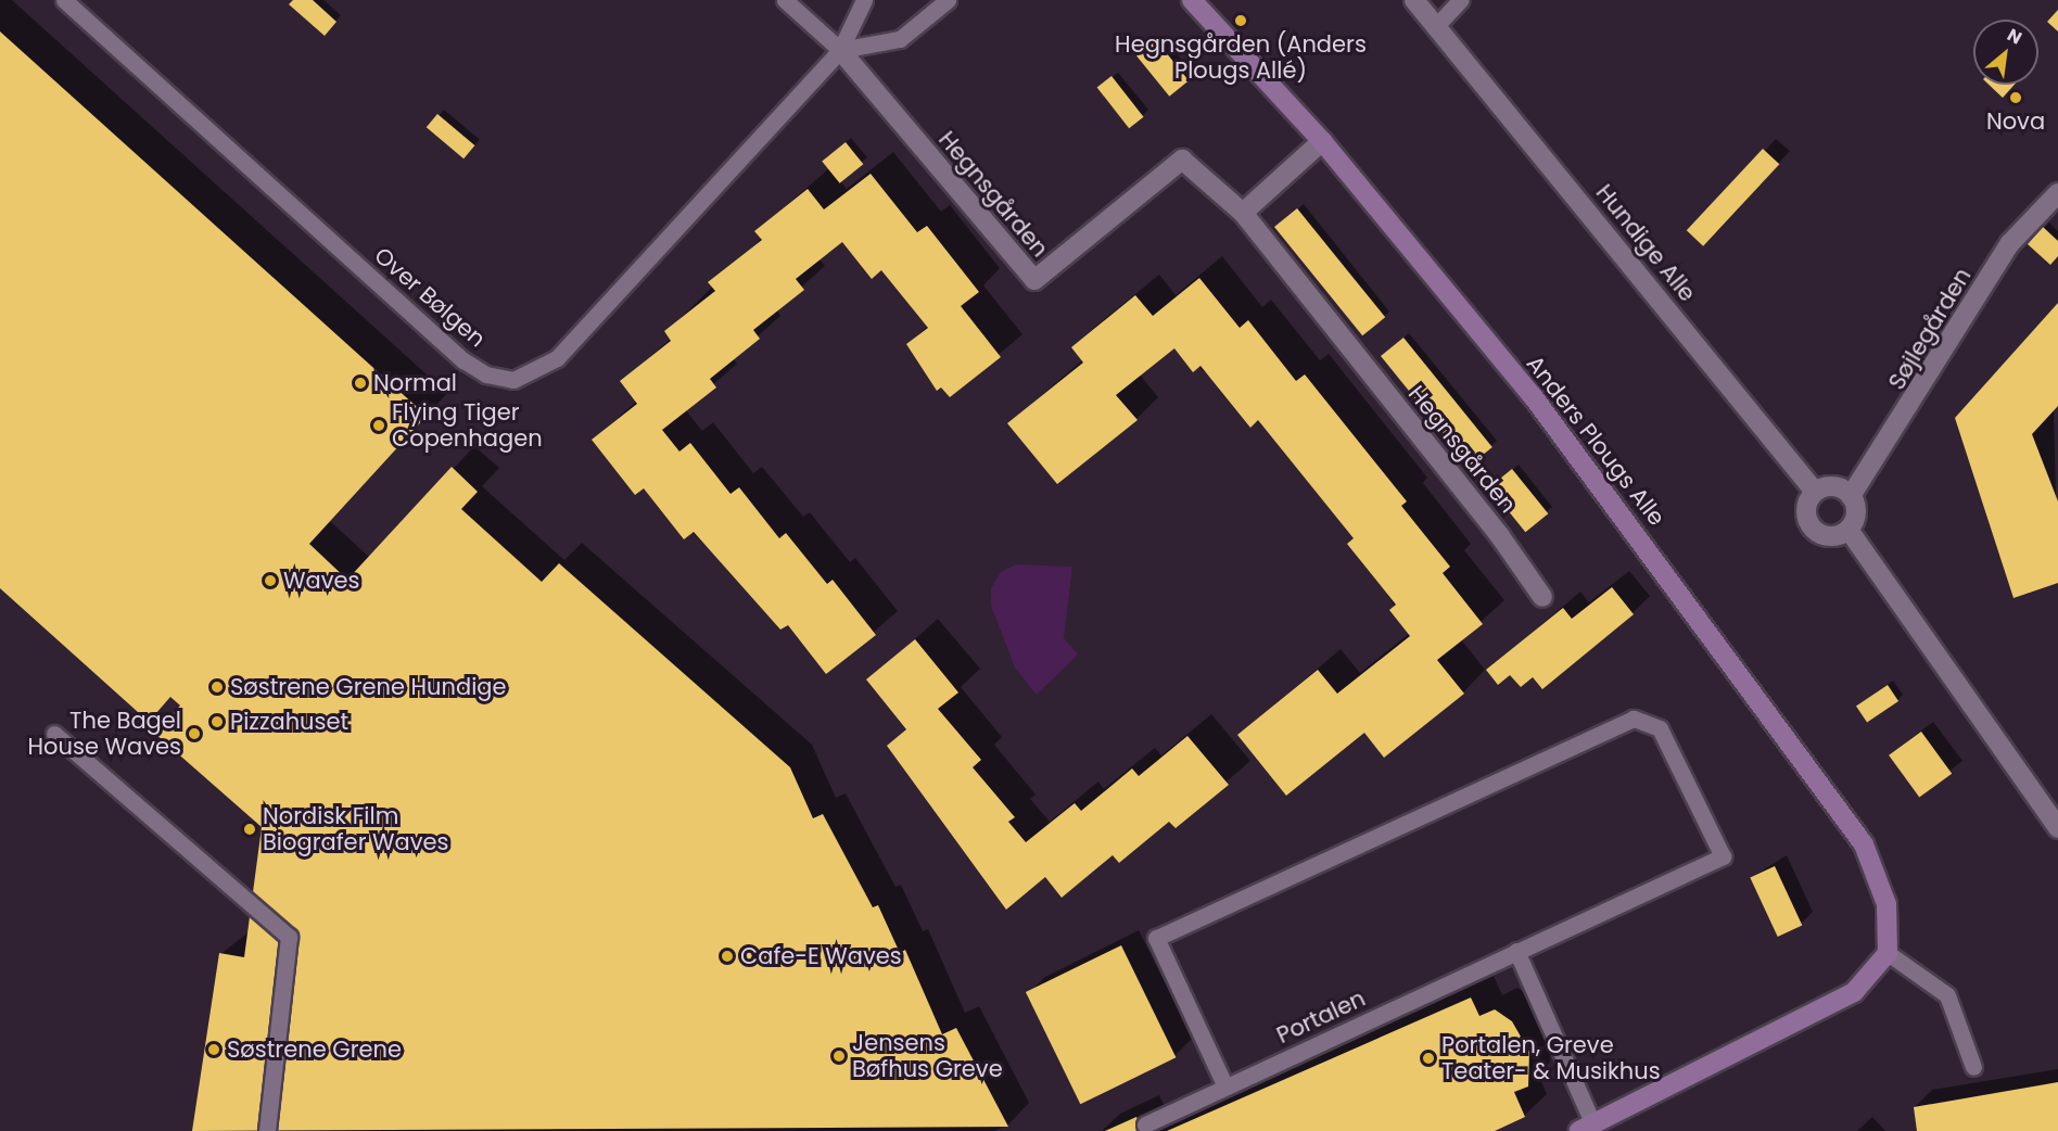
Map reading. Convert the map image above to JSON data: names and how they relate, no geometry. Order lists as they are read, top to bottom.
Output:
{
  "streets": {
    "street": [
      "Hegnsgården",
      "Hundige Alle",
      "Søjlegården",
      "Anders Plougs Alle"
    ],
    "lane": ["Over Bølgen", "Portalen"]
  },
  "crossings": [
    ["Hegnsgården", "Over Bølgen"],
    ["Hundige Alle", "Søjlegården"]
  ],
  "places": [
    "Hegnsgården (Anders Plougs Allé)",
    "Nova",
    "Normal",
    "Flying Tiger Copenhagen",
    "Waves",
    "Søstrene Grene Hundige",
    "Pizzahuset",
    "The Bagel House Waves",
    "Nordisk Film Biografer Waves",
    "Cafe-E Waves",
    "Søstrene Grene",
    "Jensens Bøfhus Greve",
    "Portalen, Greve Teater- & Musikhus"
  ],
  "north": "top right"
}
